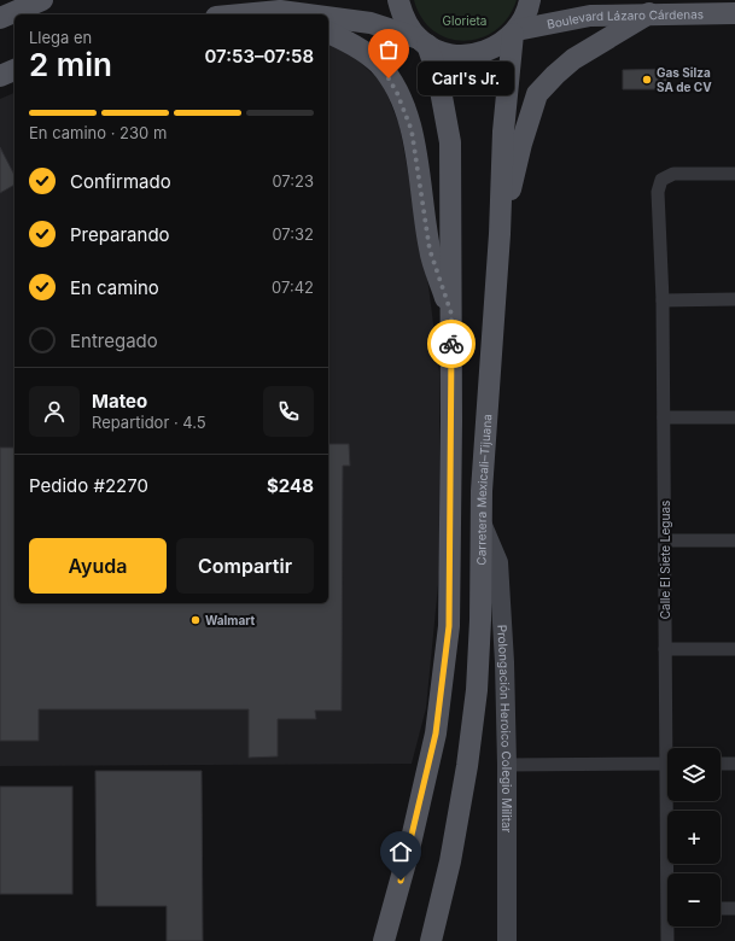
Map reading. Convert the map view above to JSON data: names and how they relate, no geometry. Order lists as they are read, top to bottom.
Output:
{
  "streets": {
    "main road": ["Boulevard Lázaro Cárdenas", "Carretera Mexicali–Tijuana"],
    "street": ["Calle El Siete Leguas", "Prolongación Heroico Colegio Militar"]
  },
  "crossings": [
    ["Carretera Mexicali–Tijuana", "Prolongación Heroico Colegio Militar"]
  ],
  "parks": ["Glorieta"],
  "places": ["Carl's Jr.", "Gas Silza SA de CV", "Walmart"],
  "page": {
    "heading": ["2 min", "Llega en", "07:53–07:58"],
    "panel": [
      "Mateo",
      "Repartidor · 4.5",
      "Pedido #2270",
      "$248"
    ],
    "bubble": "Carl's Jr.",
    "bar": "En camino · 230 m",
    "list": [
      ["Confirmado", "07:23"],
      ["Preparando", "07:32"],
      ["En camino", "07:42"],
      "Entregado"
    ],
    "buttons": ["Ayuda", "Compartir"],
    "map_buttons": ["+", "−"]
  }
}
